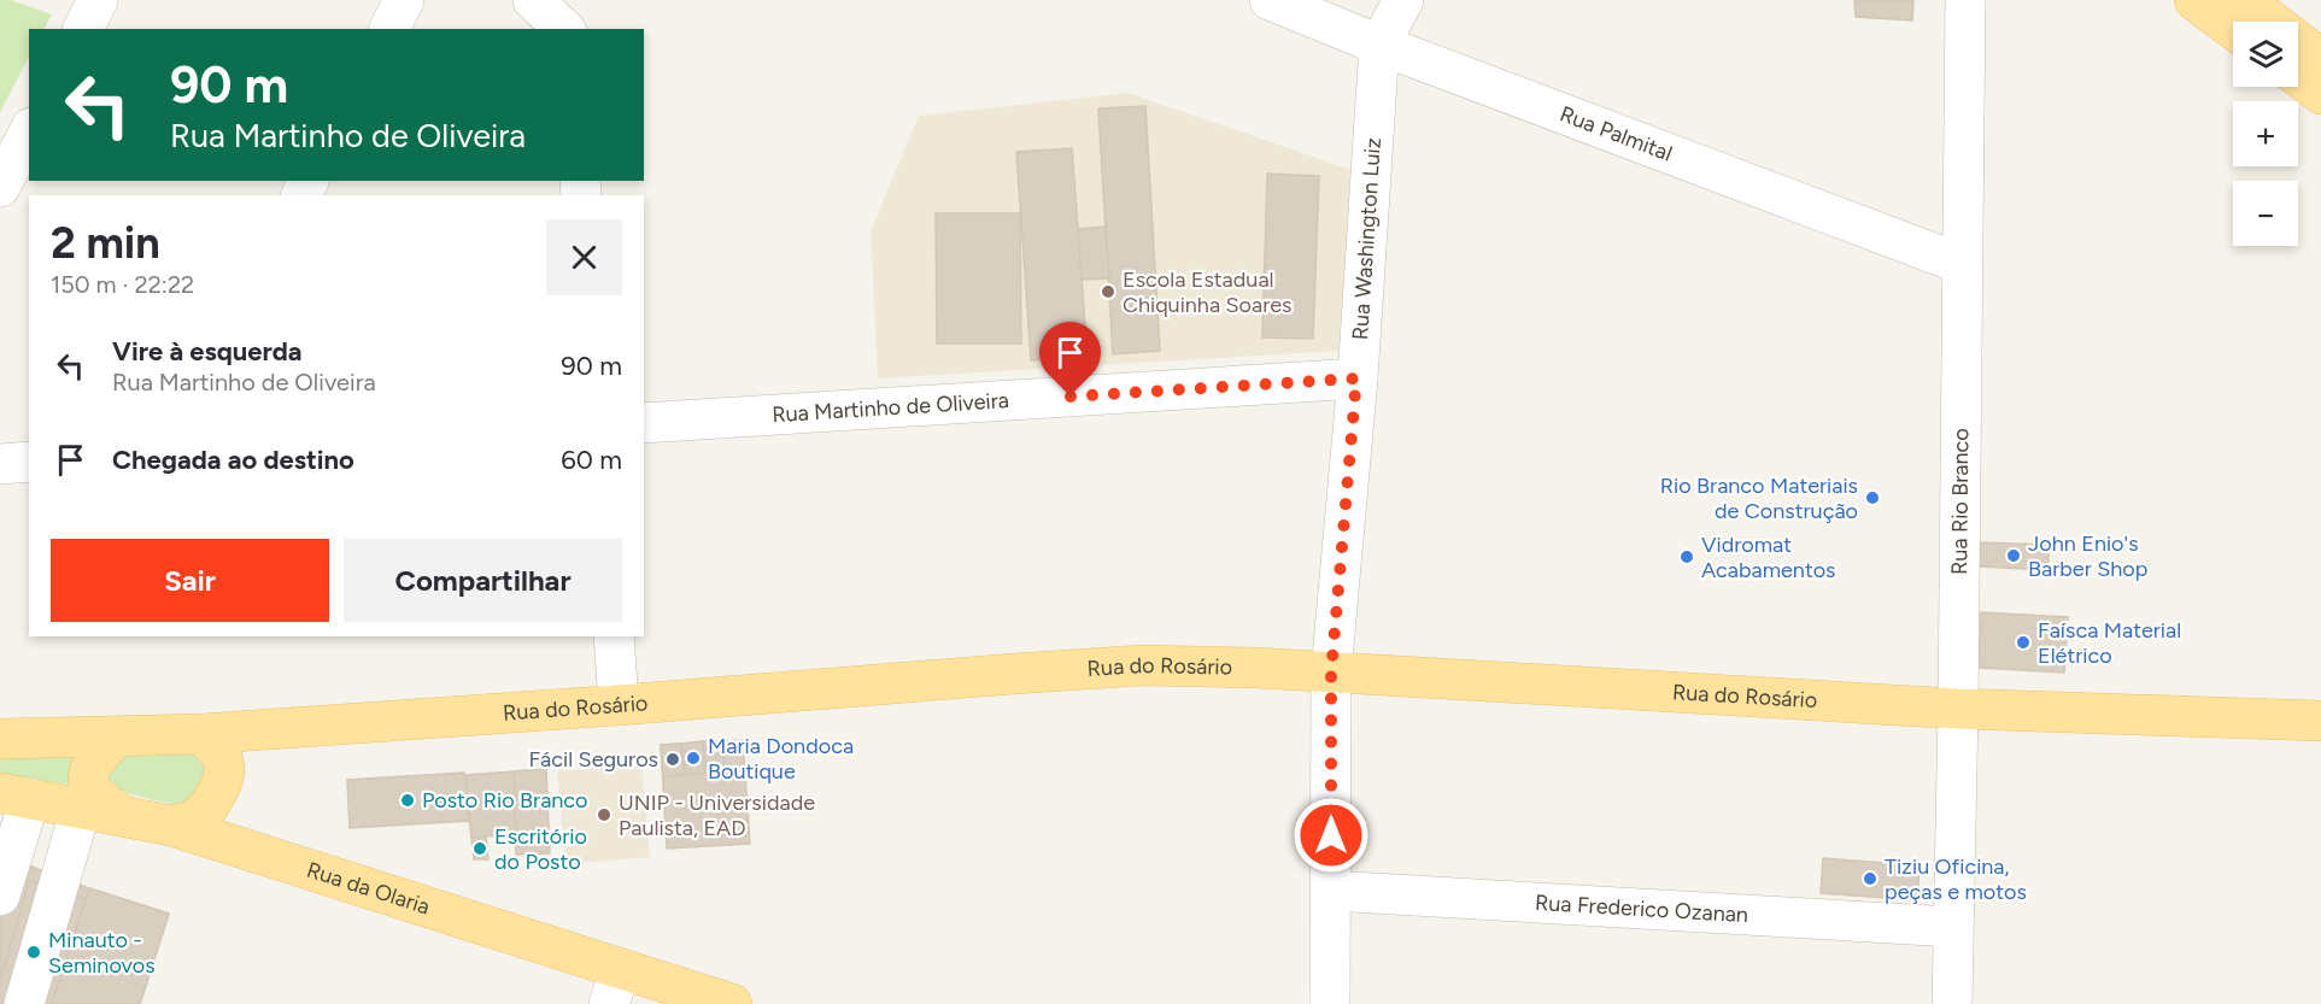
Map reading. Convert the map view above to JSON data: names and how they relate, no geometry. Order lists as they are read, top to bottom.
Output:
{
  "streets": {
    "main road": ["Rua do Rosário", "Rua da Olaria"],
    "street": [
      "Rua Palmital",
      "Rua Washington Luiz",
      "Rua Martinho de Oliveira",
      "Rua Rio Branco",
      "Rua Frederico Ozanan"
    ]
  },
  "crossings": [
    ["Rua Palmital", "Rua Washington Luiz"],
    ["Rua Palmital", "Rua Rio Branco"],
    ["Rua Washington Luiz", "Rua Martinho de Oliveira"],
    ["Rua Washington Luiz", "Rua do Rosário"],
    ["Rua Washington Luiz", "Rua Frederico Ozanan"],
    ["Rua Rio Branco", "Rua do Rosário"],
    ["Rua Rio Branco", "Rua Frederico Ozanan"],
    ["Rua do Rosário", "Rua da Olaria"]
  ],
  "places": [
    "Escola Estadual Chiquinha Soares",
    "Rio Branco Materiais de Construção",
    "John Enio's Barber Shop",
    "Vidromat Acabamentos",
    "Faísca Material Elétrico",
    "Maria Dondoca Boutique",
    "Fácil Seguros",
    "Posto Rio Branco",
    "UNIP - Universidade Paulista, EAD",
    "Escritório do Posto",
    "Tiziu Oficina, peças e motos",
    "Minauto - Seminovos"
  ],
  "page": {
    "map_buttons": ["+", "−"],
    "turn": ["90 m", "Rua Martinho de Oliveira"],
    "heading": ["2 min", "150 m · 22:22"],
    "list": [
      {
        "name": "Vire à esquerda",
        "note": "Rua Martinho de Oliveira",
        "value": "90 m"
      },
      {
        "name": "Chegada ao destino",
        "value": "60 m"
      }
    ],
    "buttons": ["Sair", "Compartilhar"]
  }
}
